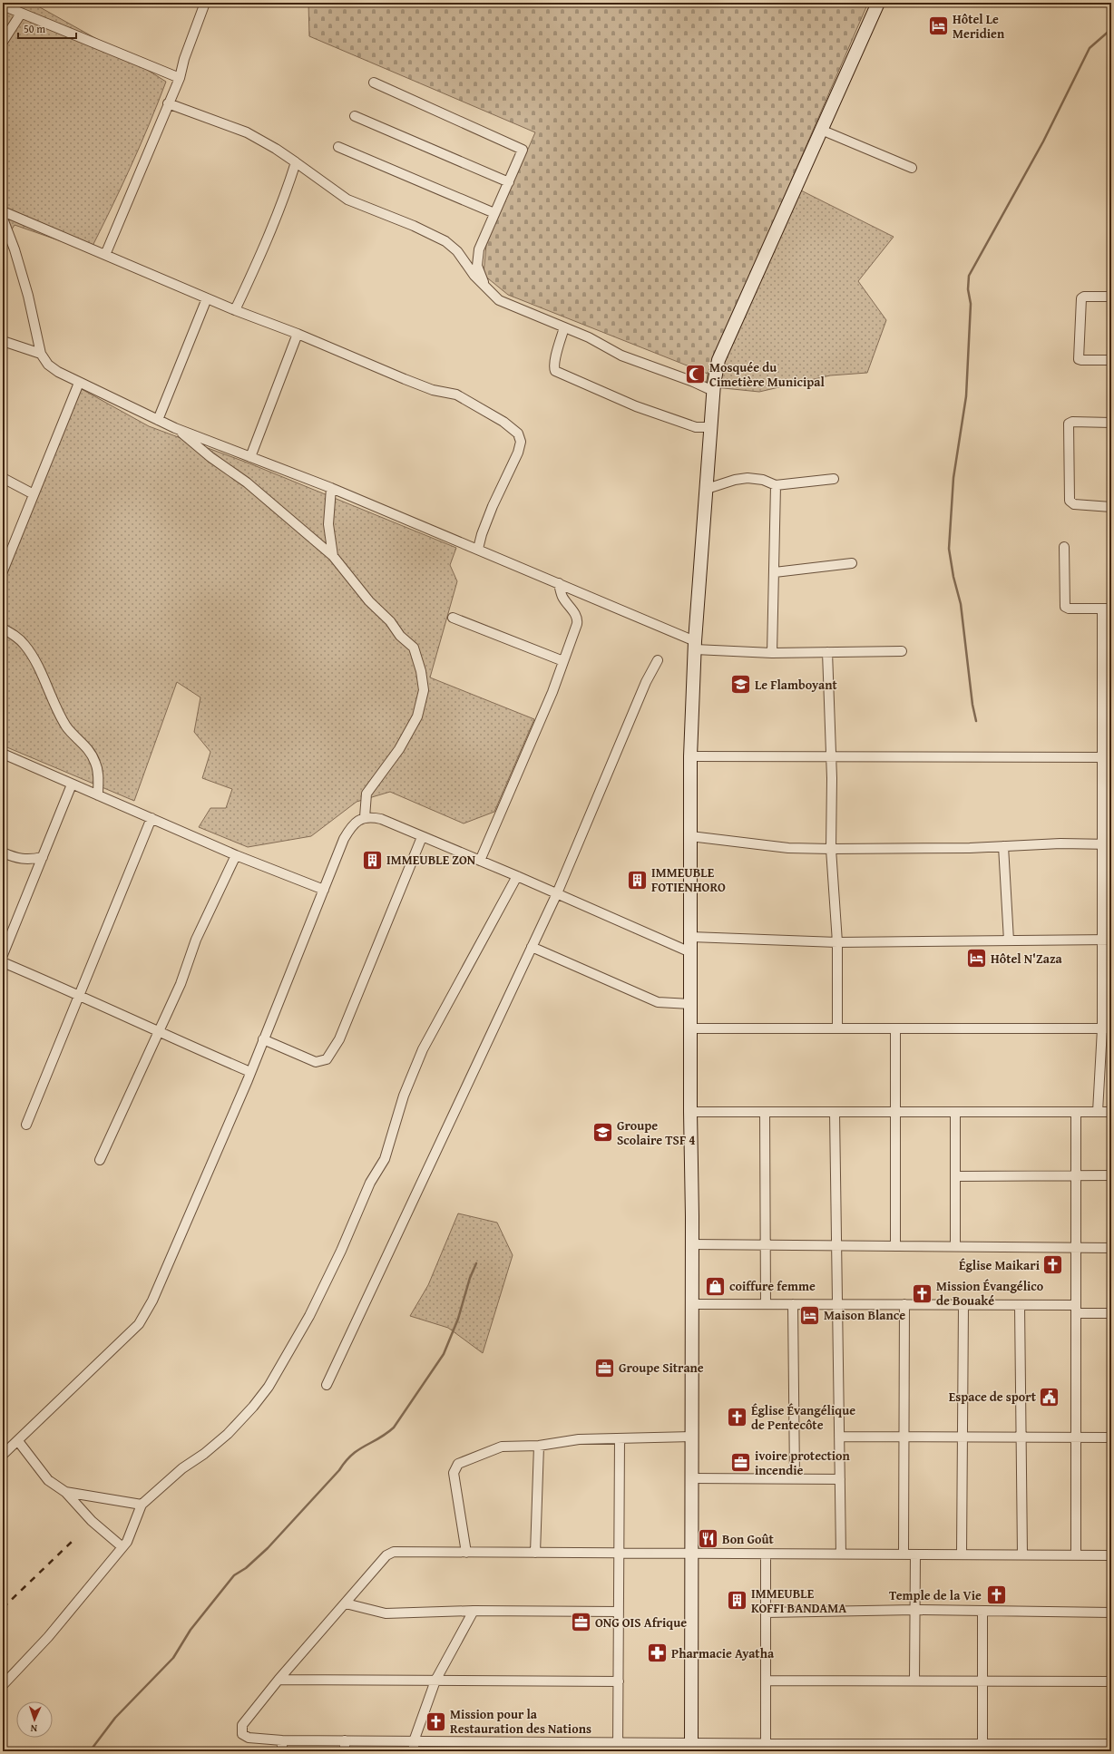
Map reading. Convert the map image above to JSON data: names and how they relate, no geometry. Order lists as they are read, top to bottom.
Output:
{
  "places": {
    "hotel": ["Hôtel Le Meridien", "Hôtel N'Zaza", "Maison Blance"],
    "mosque": ["Mosquée du Cimetière Municipal"],
    "school or university": ["Le Flamboyant", "Groupe Scolaire TSF 4"],
    "building": ["IMMEUBLE ZON", "IMMEUBLE FOTIENHORO", "IMMEUBLE KOFFI BANDAMA"],
    "church": [
      "Église Maikari",
      "Mission Évangélico de Bouaké",
      "Église Évangélique de Pentecôte",
      "Temple de la Vie",
      "Mission pour la Restauration des Nations"
    ],
    "shop": ["coiffure femme"],
    "office": ["Groupe Sitrane", "ivoire protection incendie", "ONG OIS Afrique"],
    "public building": ["Espace de sport"],
    "restaurant": ["Bon Goût"],
    "pharmacy": ["Pharmacie Ayatha"]
  },
  "scale_bar": "50 m",
  "north": "bottom"
}
